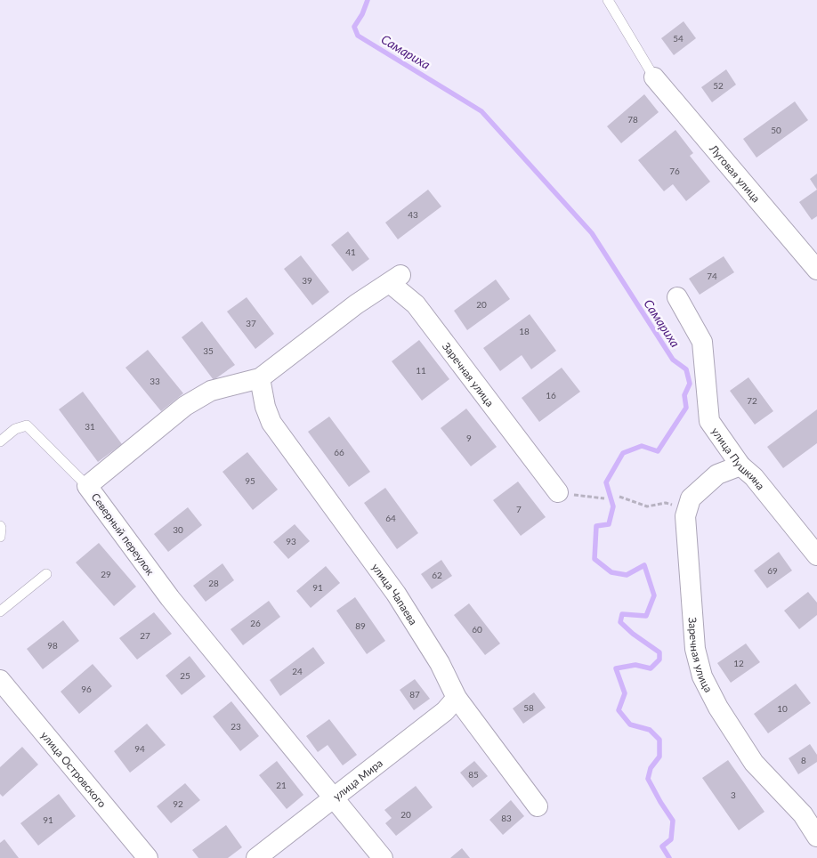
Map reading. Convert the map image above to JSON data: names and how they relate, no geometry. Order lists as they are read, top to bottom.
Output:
{
  "streets": {
    "street": [
      "Луговая улица",
      "Заречная улица",
      "улица Пушкина",
      "Северный переулок",
      "улица Чапаева",
      "улица Островского",
      "улица Мира"
    ]
  },
  "crossings": [
    ["Заречная улица", "улица Пушкина"],
    ["Заречная улица", "Северный переулок"],
    ["Северный переулок", "улица Чапаева"],
    ["Северный переулок", "улица Мира"],
    ["улица Чапаева", "улица Мира"]
  ],
  "water": ["Самариха"],
  "house_numbers": [
    "54",
    "52",
    "78",
    "50",
    "76",
    "43",
    "41",
    "74",
    "39",
    "20",
    "37",
    "18",
    "35",
    "11",
    "33",
    "16",
    "72",
    "31",
    "9",
    "66",
    "95",
    "7",
    "64",
    "30",
    "93",
    "69",
    "29",
    "62",
    "28",
    "91",
    "26",
    "89",
    "60",
    "27",
    "98",
    "12",
    "24",
    "25",
    "96",
    "87",
    "58",
    "10",
    "23",
    "94",
    "8",
    "85",
    "21",
    "3",
    "92",
    "20",
    "83",
    "91"
  ]
}
